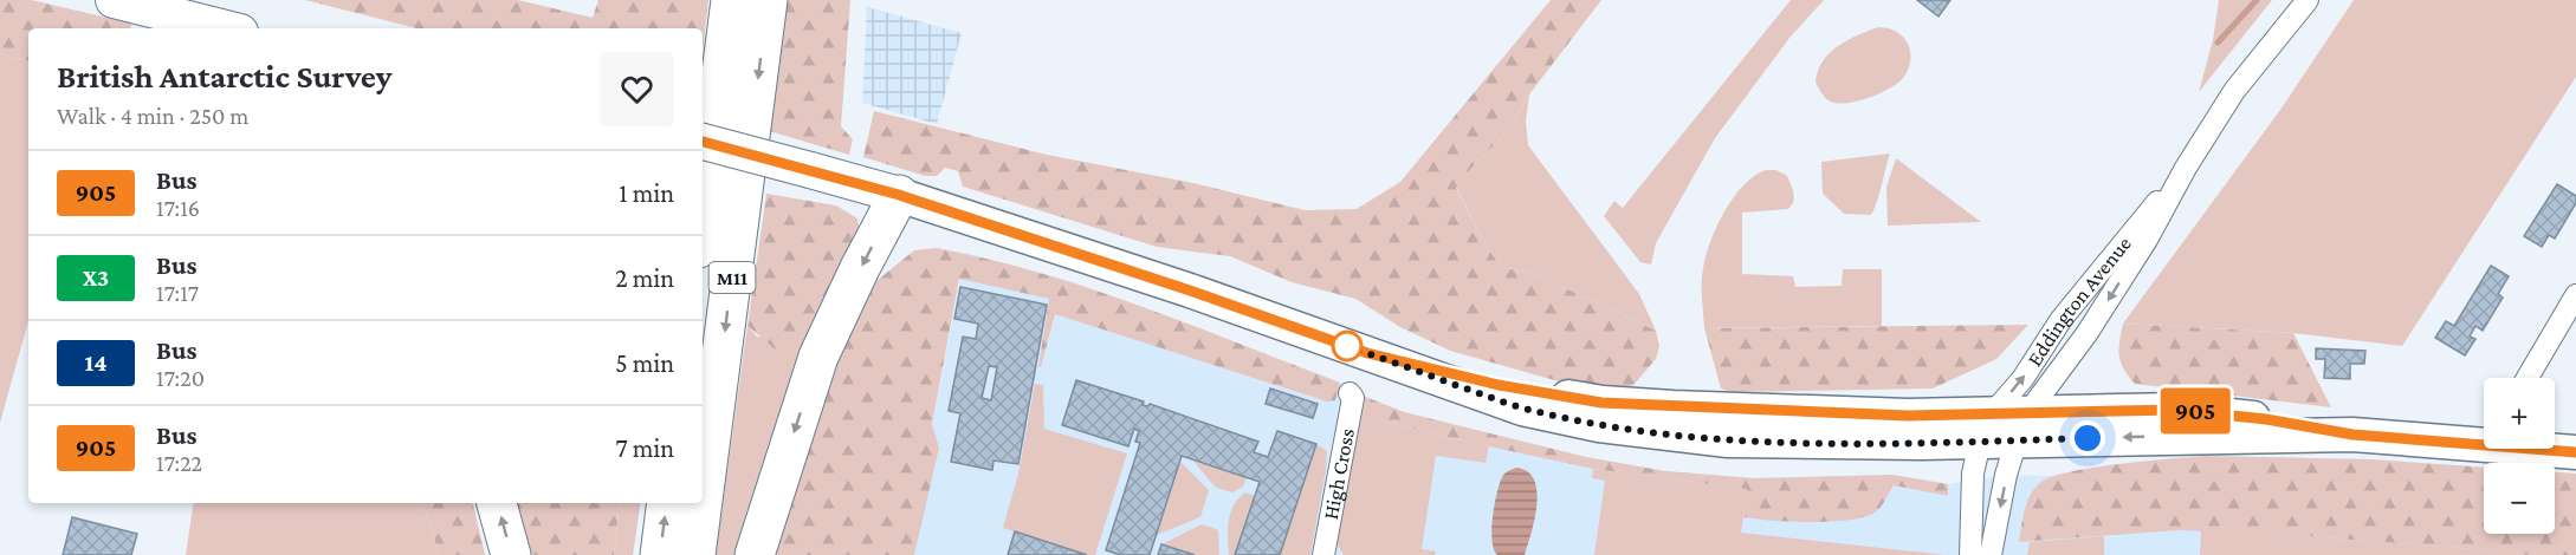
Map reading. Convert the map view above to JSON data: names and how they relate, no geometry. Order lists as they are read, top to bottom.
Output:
{
  "streets": {
    "highway": ["M11"],
    "street": ["Eddington Avenue", "High Cross"]
  },
  "lines": ["bus line 905"],
  "page": {
    "on_map": "905",
    "heading": ["British Antarctic Survey", "Walk · 4 min · 250 m"],
    "list": [
      {
        "mark": "905",
        "name": "Bus",
        "note": "17:16",
        "value": "1 min"
      },
      {
        "mark": "X3",
        "name": "Bus",
        "note": "17:17",
        "value": "2 min"
      },
      {
        "mark": "14",
        "name": "Bus",
        "note": "17:20",
        "value": "5 min"
      },
      {
        "mark": "905",
        "name": "Bus",
        "note": "17:22",
        "value": "7 min"
      }
    ],
    "map_buttons": ["+", "−"]
  }
}
